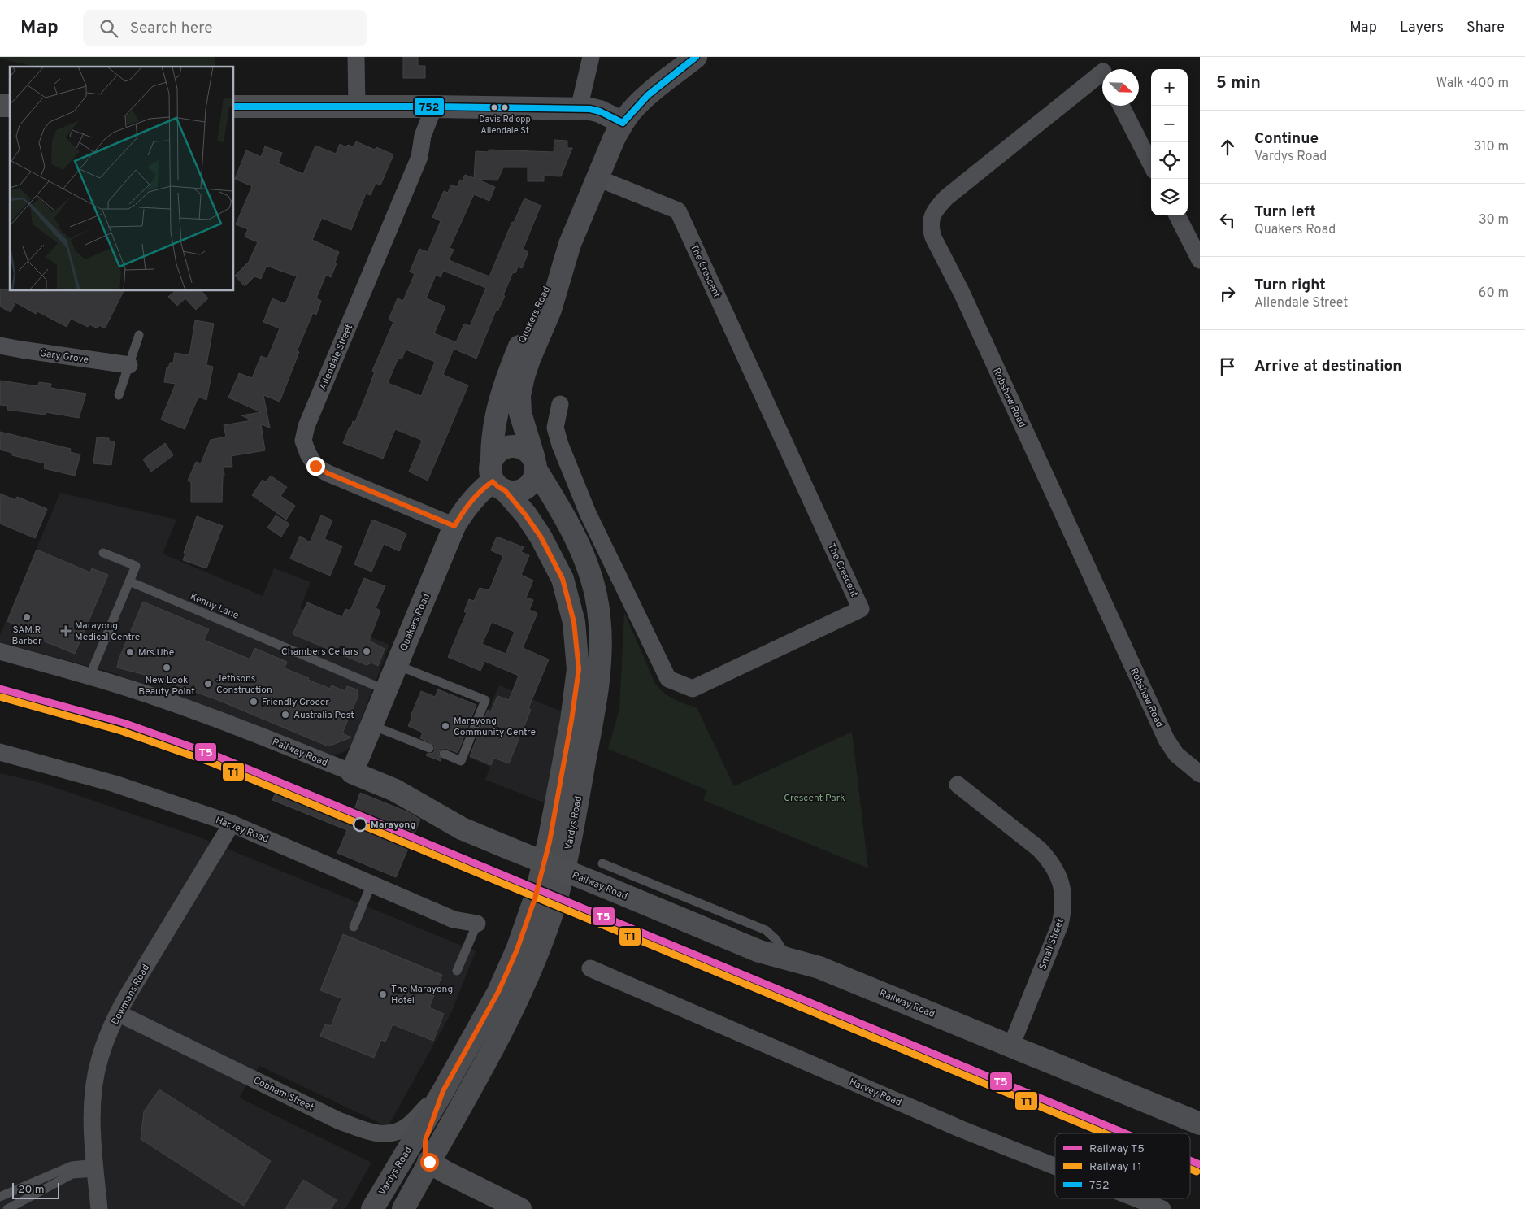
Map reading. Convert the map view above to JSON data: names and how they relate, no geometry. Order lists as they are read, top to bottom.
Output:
{
  "streets": {
    "main road": ["Quakers Road", "Vardys Road"],
    "street": [
      "The Crescent",
      "Gary Grove",
      "Allendale Street",
      "Robshaw Road",
      "Railway Road",
      "Harvey Road",
      "Small Street",
      "Bowmans Road",
      "Cobham Street"
    ],
    "lane": ["Kenny Lane"]
  },
  "crossings": [
    ["The Crescent", "Quakers Road"],
    ["Quakers Road", "Allendale Street"],
    ["Quakers Road", "Kenny Lane"],
    ["Quakers Road", "Railway Road"],
    ["Quakers Road", "Vardys Road"],
    ["Railway Road", "Small Street"],
    ["Vardys Road", "Cobham Street"],
    ["Harvey Road", "Bowmans Road"],
    ["Bowmans Road", "Cobham Street"]
  ],
  "parks": ["Crescent Park"],
  "places": {
    "other": [
      "Davis Rd opp Allendale St",
      "SAM.R Barber",
      "Chambers Cellars",
      "Mrs.Ube",
      "New Look Beauty Point",
      "Jethsons Construction",
      "Friendly Grocer",
      "Australia Post",
      "Marayong Community Centre",
      "Marayong",
      "The Marayong Hotel"
    ],
    "health": ["Marayong Medical Centre"]
  },
  "lines": ["transit line 752", "rail line T5", "rail line T1"],
  "legend": ["Railway T5", "Railway T1", "752"],
  "scale_bar": "20 m",
  "north": "bottom right",
  "page": {
    "header": "Map",
    "search": "Search here",
    "nav": ["Map", "Layers", "Share"],
    "heading": ["5 min", "Walk · 400 m"],
    "map_buttons": ["+", "−"],
    "list": [
      ["Continue", "Vardys Road", "310 m"],
      ["Turn left", "Quakers Road", "30 m"],
      ["Turn right", "Allendale Street", "60 m"],
      "Arrive at destination"
    ],
    "scale": "20 m"
  }
}
